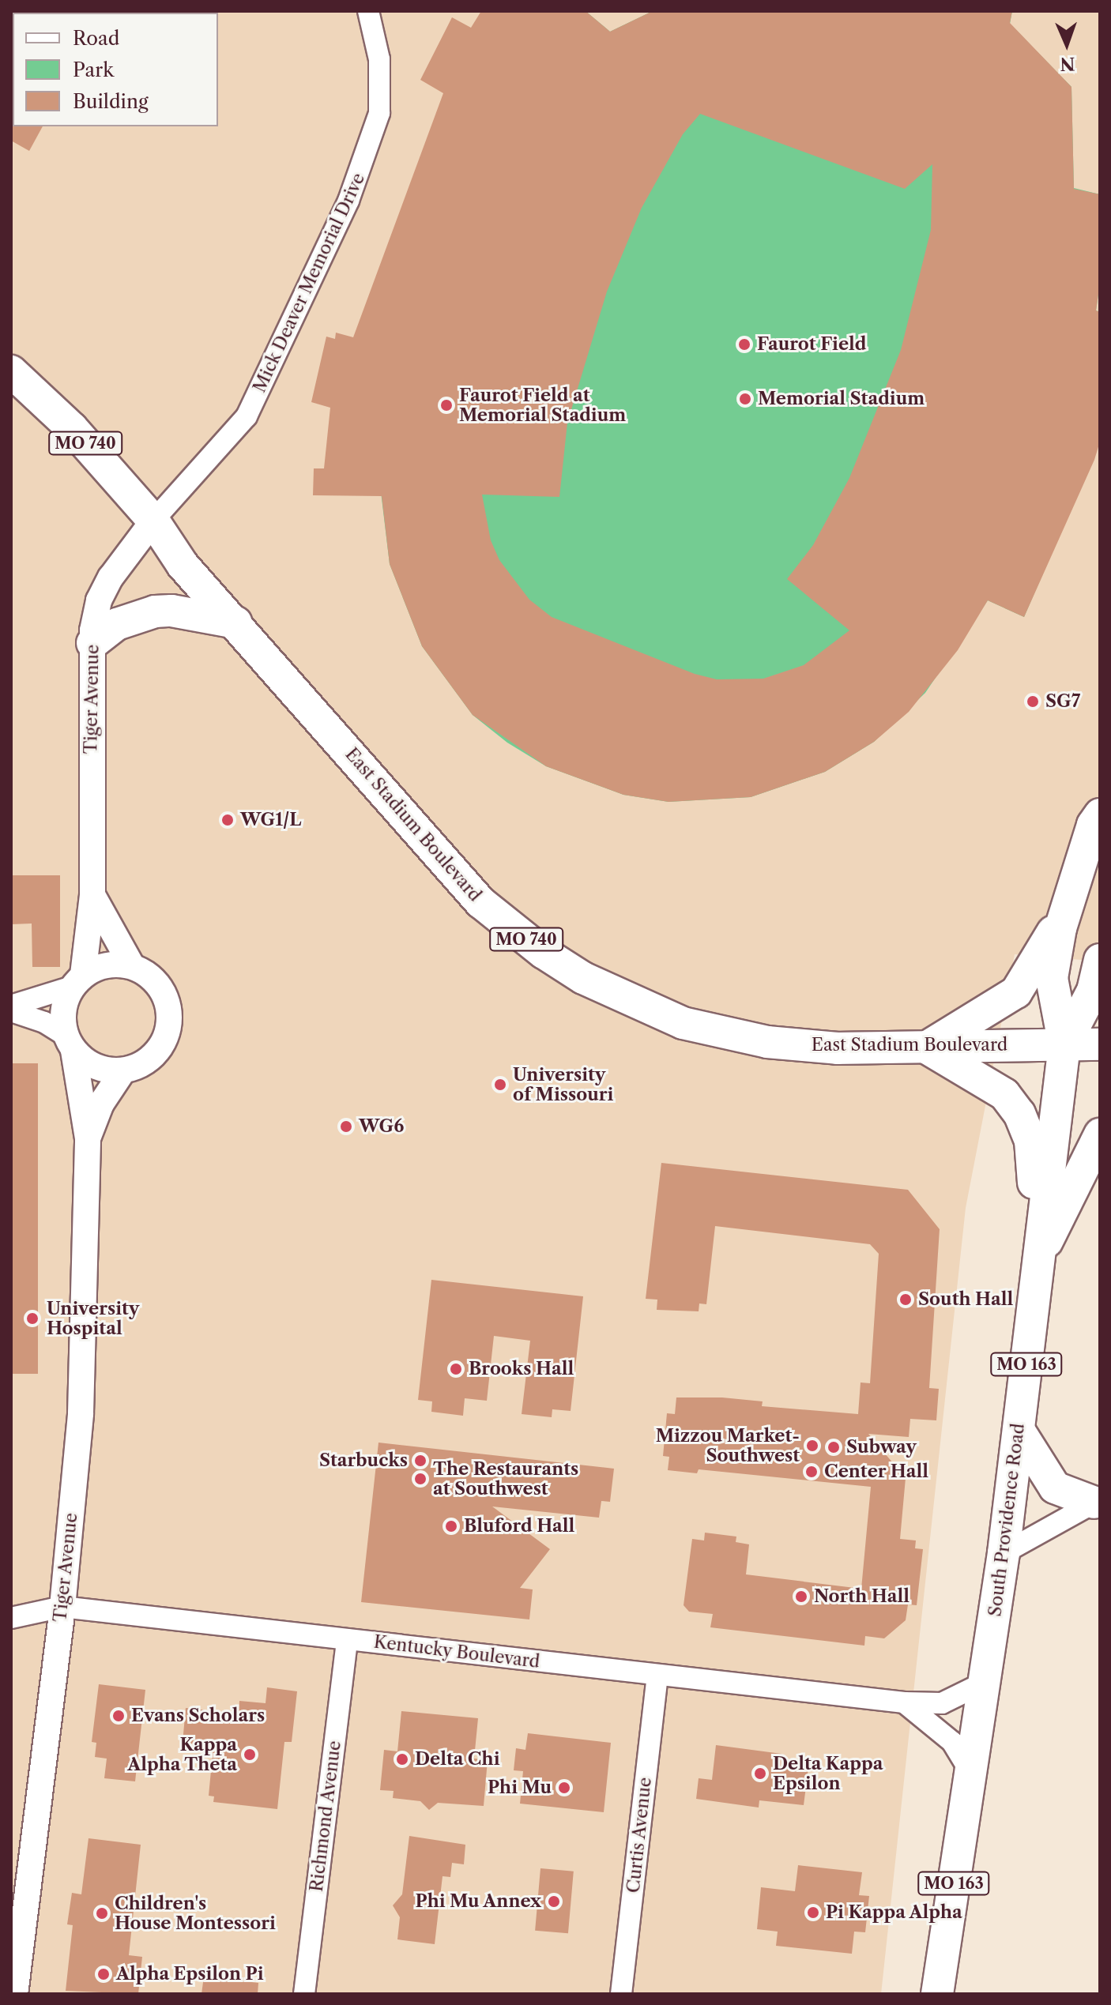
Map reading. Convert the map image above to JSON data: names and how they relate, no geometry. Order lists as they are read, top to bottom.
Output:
{
  "streets": {
    "main road": [
      "MO 740",
      "East Stadium Boulevard",
      "MO 163",
      "South Providence Road"
    ],
    "street": [
      "Mick Deaver Memorial Drive",
      "Tiger Avenue",
      "Kentucky Boulevard",
      "Richmond Avenue",
      "Curtis Avenue"
    ]
  },
  "crossings": [
    ["Mick Deaver Memorial Drive", "Tiger Avenue"],
    ["Mick Deaver Memorial Drive", "East Stadium Boulevard"],
    ["Tiger Avenue", "East Stadium Boulevard"],
    ["Tiger Avenue", "Kentucky Boulevard"],
    ["East Stadium Boulevard", "South Providence Road"],
    ["South Providence Road", "Kentucky Boulevard"],
    ["Kentucky Boulevard", "Richmond Avenue"],
    ["Kentucky Boulevard", "Curtis Avenue"]
  ],
  "places": [
    "Faurot Field",
    "Memorial Stadium",
    "Faurot Field at Memorial Stadium",
    "SG7",
    "WG1/L",
    "University of Missouri",
    "WG6",
    "South Hall",
    "University Hospital",
    "Brooks Hall",
    "Mizzou Market- Southwest",
    "Subway",
    "Starbucks",
    "Center Hall",
    "The Restaurants at Southwest",
    "Bluford Hall",
    "North Hall",
    "Evans Scholars",
    "Kappa Alpha Theta",
    "Delta Chi",
    "Delta Kappa Epsilon",
    "Phi Mu",
    "Phi Mu Annex",
    "Pi Kappa Alpha",
    "Children's House Montessori",
    "Alpha Epsilon Pi"
  ],
  "legend": ["Road", "Park", "Building"],
  "north": "bottom"
}
